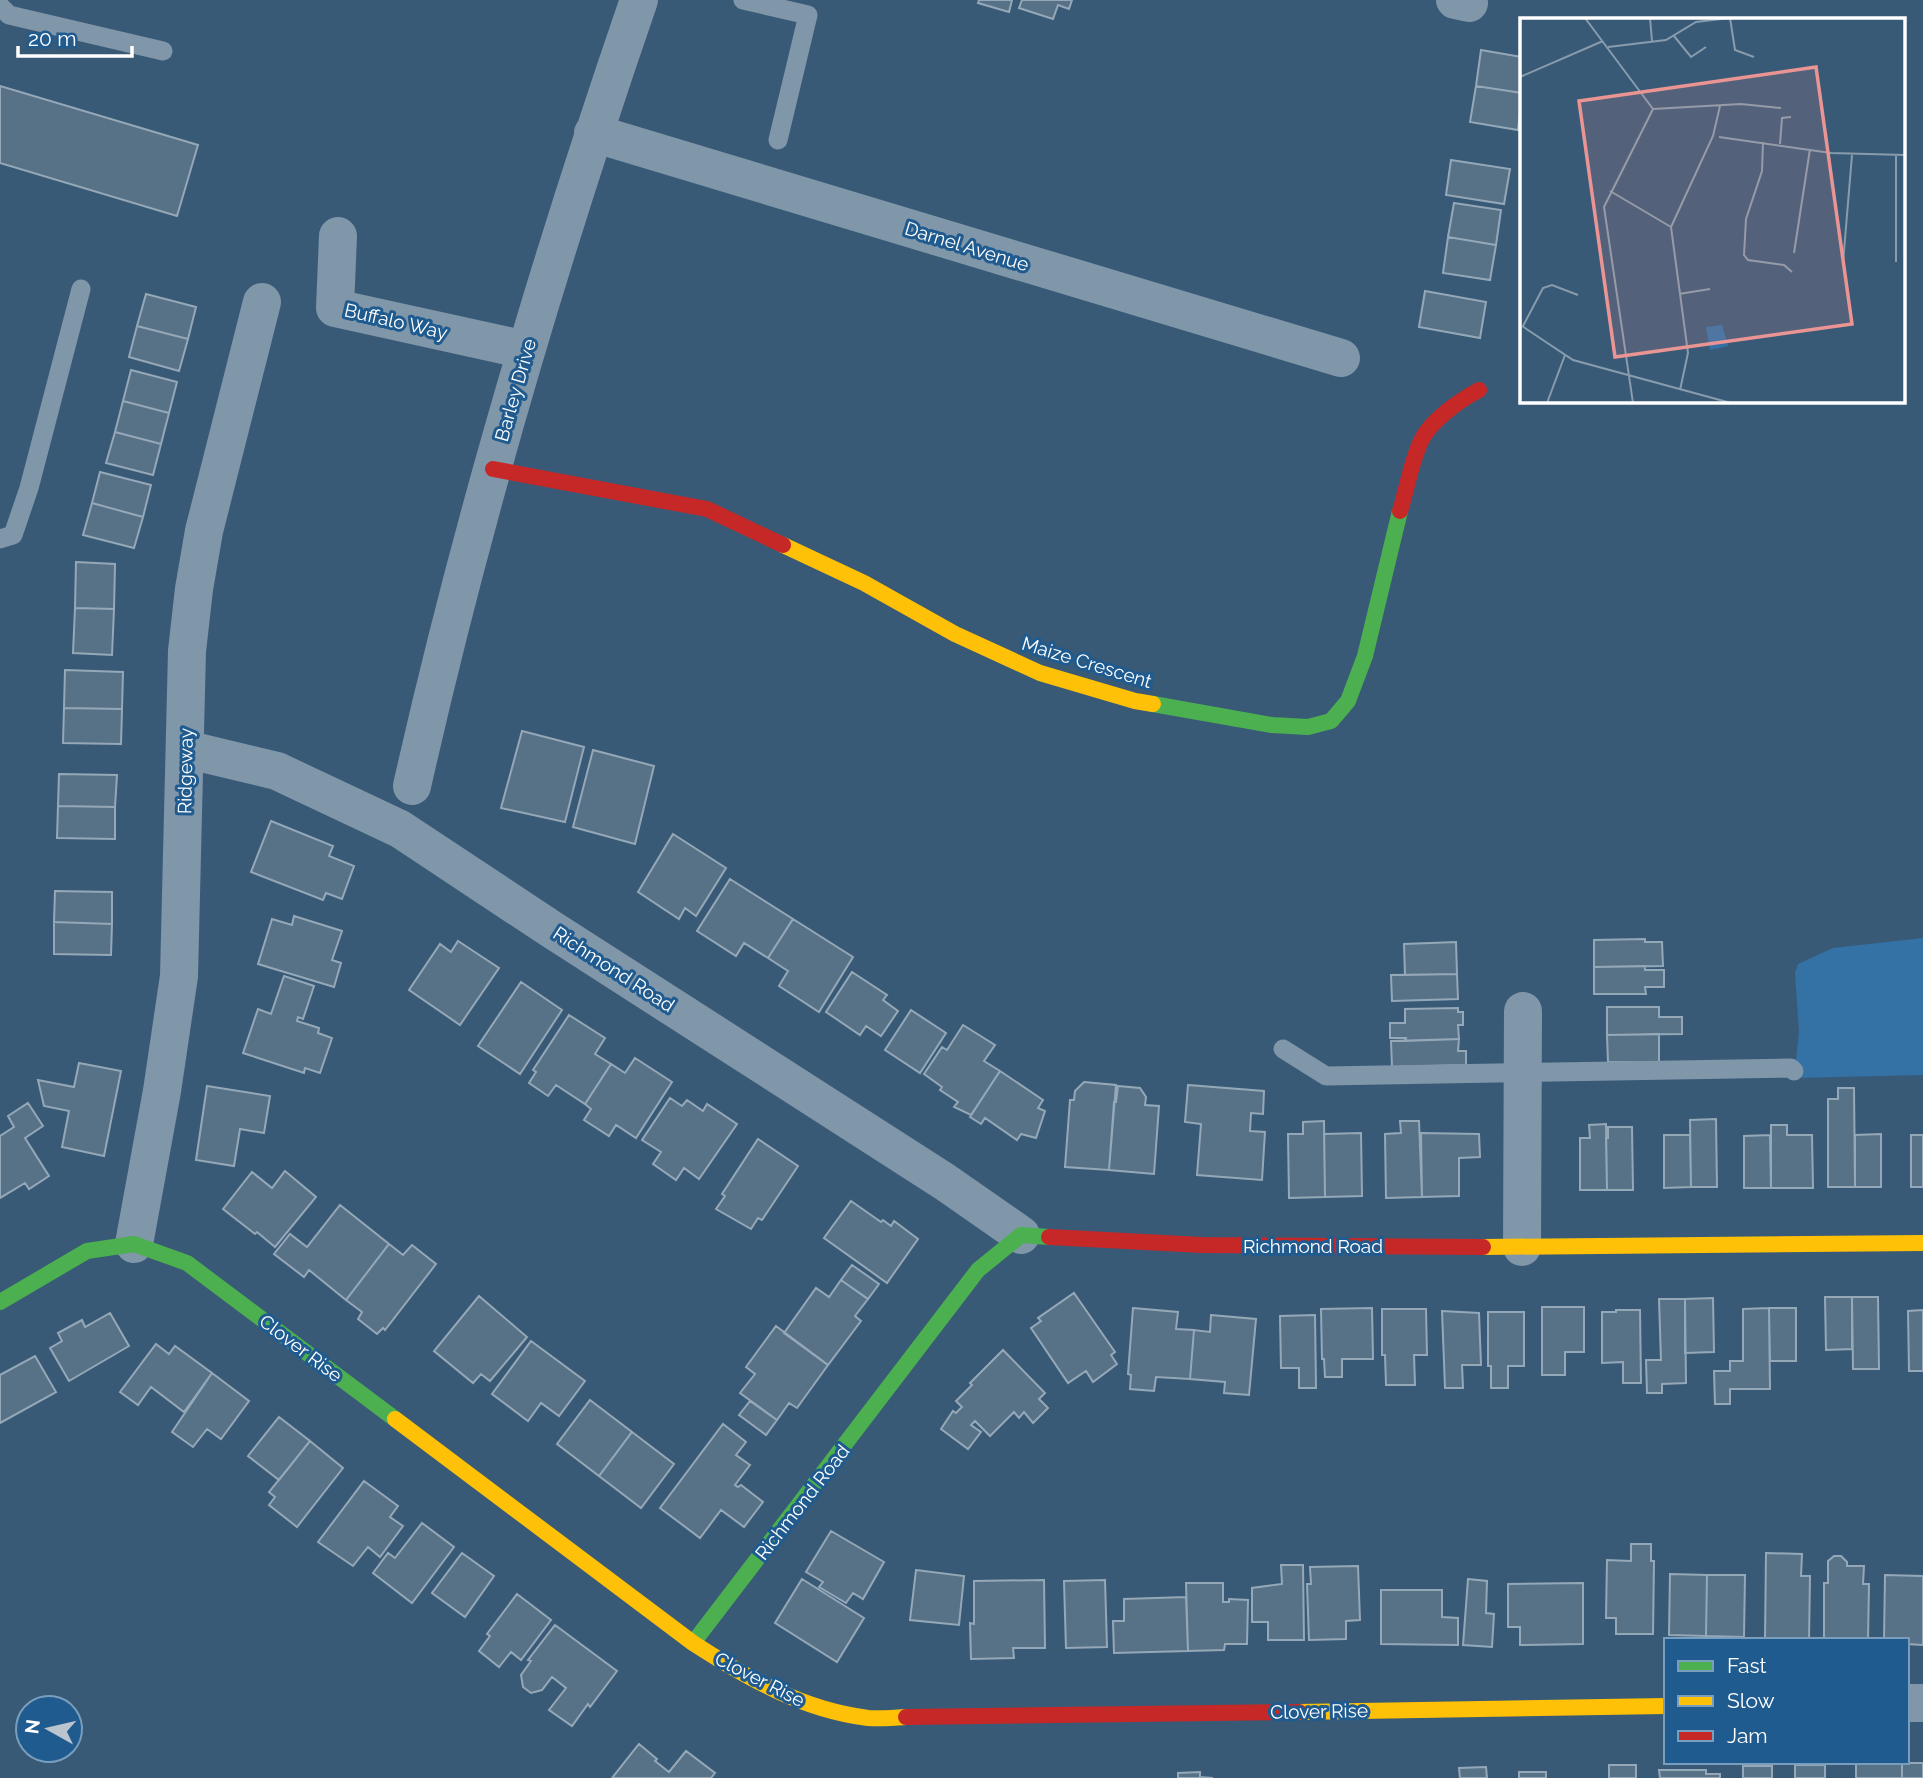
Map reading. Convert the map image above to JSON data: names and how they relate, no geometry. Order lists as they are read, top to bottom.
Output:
{
  "streets": {
    "street": [
      "Darnel Avenue",
      "Buffalo Way",
      "Barley Drive",
      "Maize Crescent",
      "Ridgeway",
      "Richmond Road",
      "Clover Rise"
    ]
  },
  "crossings": [
    ["Darnel Avenue", "Barley Drive"],
    ["Buffalo Way", "Barley Drive"],
    ["Barley Drive", "Maize Crescent"],
    ["Barley Drive", "Richmond Road"],
    ["Ridgeway", "Richmond Road"],
    ["Ridgeway", "Clover Rise"],
    ["Richmond Road", "Clover Rise"]
  ],
  "legend": ["Fast", "Slow", "Jam"],
  "scale_bar": "20 m",
  "north": "left"
}
